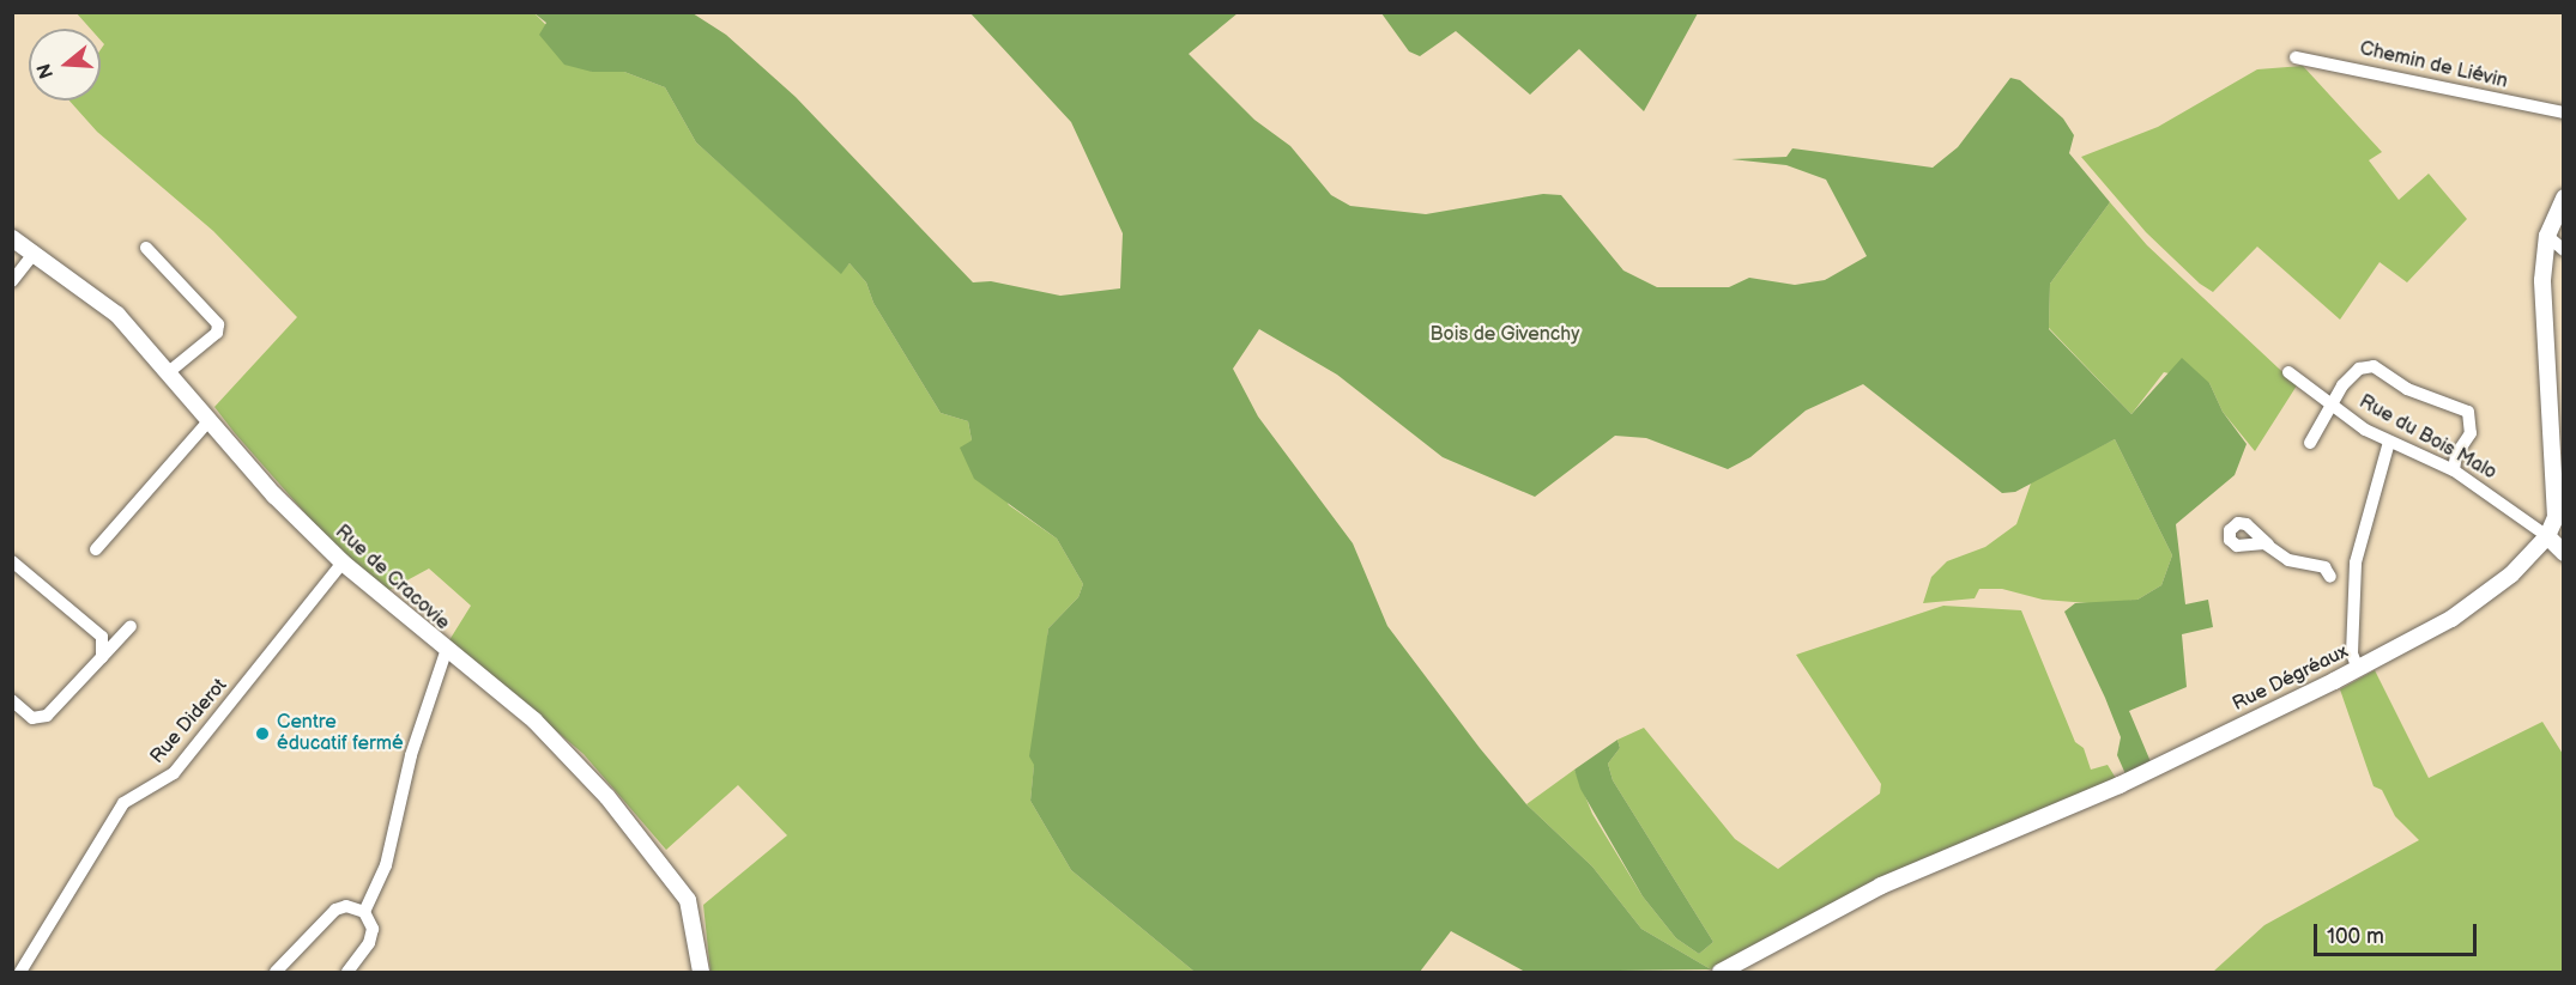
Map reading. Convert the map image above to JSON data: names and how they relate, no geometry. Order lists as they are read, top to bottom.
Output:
{
  "streets": {
    "main road": ["Rue de Cracovie", "Rue Dégréaux"],
    "street": ["Chemin de Liévin", "Rue du Bois Malo", "Rue Diderot"]
  },
  "crossings": [
    ["Rue du Bois Malo", "Rue Dégréaux"],
    ["Rue de Cracovie", "Rue Diderot"]
  ],
  "parks": ["Bois de Givenchy"],
  "places": ["Centre éducatif fermé"],
  "scale_bar": "100 m",
  "north": "left"
}
